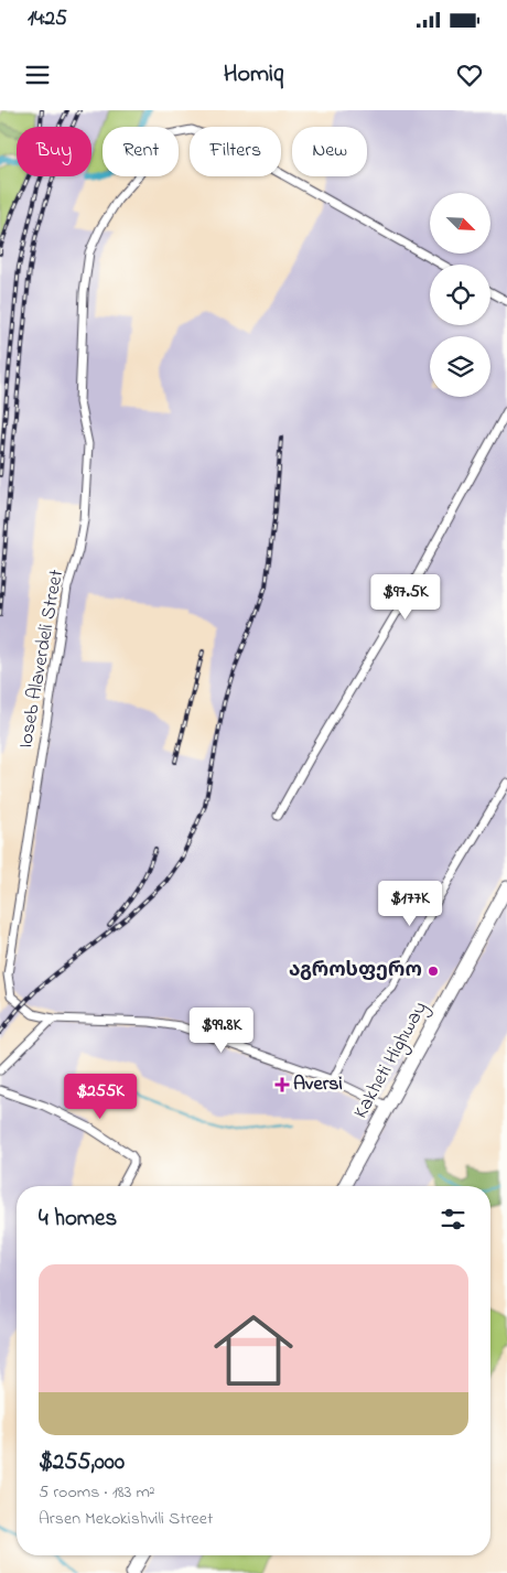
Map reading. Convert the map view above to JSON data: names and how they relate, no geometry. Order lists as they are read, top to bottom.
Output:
{
  "streets": {
    "highway": ["Kakheti Highway"],
    "street": ["Ioseb Alaverdeli Street"]
  },
  "crossings": [
    ["Ioseb Alaverdeli Street", "Kakheti Highway"]
  ],
  "places": {
    "other": ["აგროსფერო"],
    "health": ["Aversi"]
  },
  "north": "bottom right",
  "page": {
    "status": "14:25",
    "header": "Homiq",
    "chip": [
      "Buy",
      "Rent",
      "Filters",
      "New"
    ],
    "price": [
      "$97.5K",
      "$177K",
      "$99.8K",
      "$255K"
    ],
    "heading": "4 homes",
    "list": [
      {
        "name": "$255,000",
        "note": "5 rooms · 183 m² · Arsen Mekokishvili Street"
      }
    ]
  }
}
